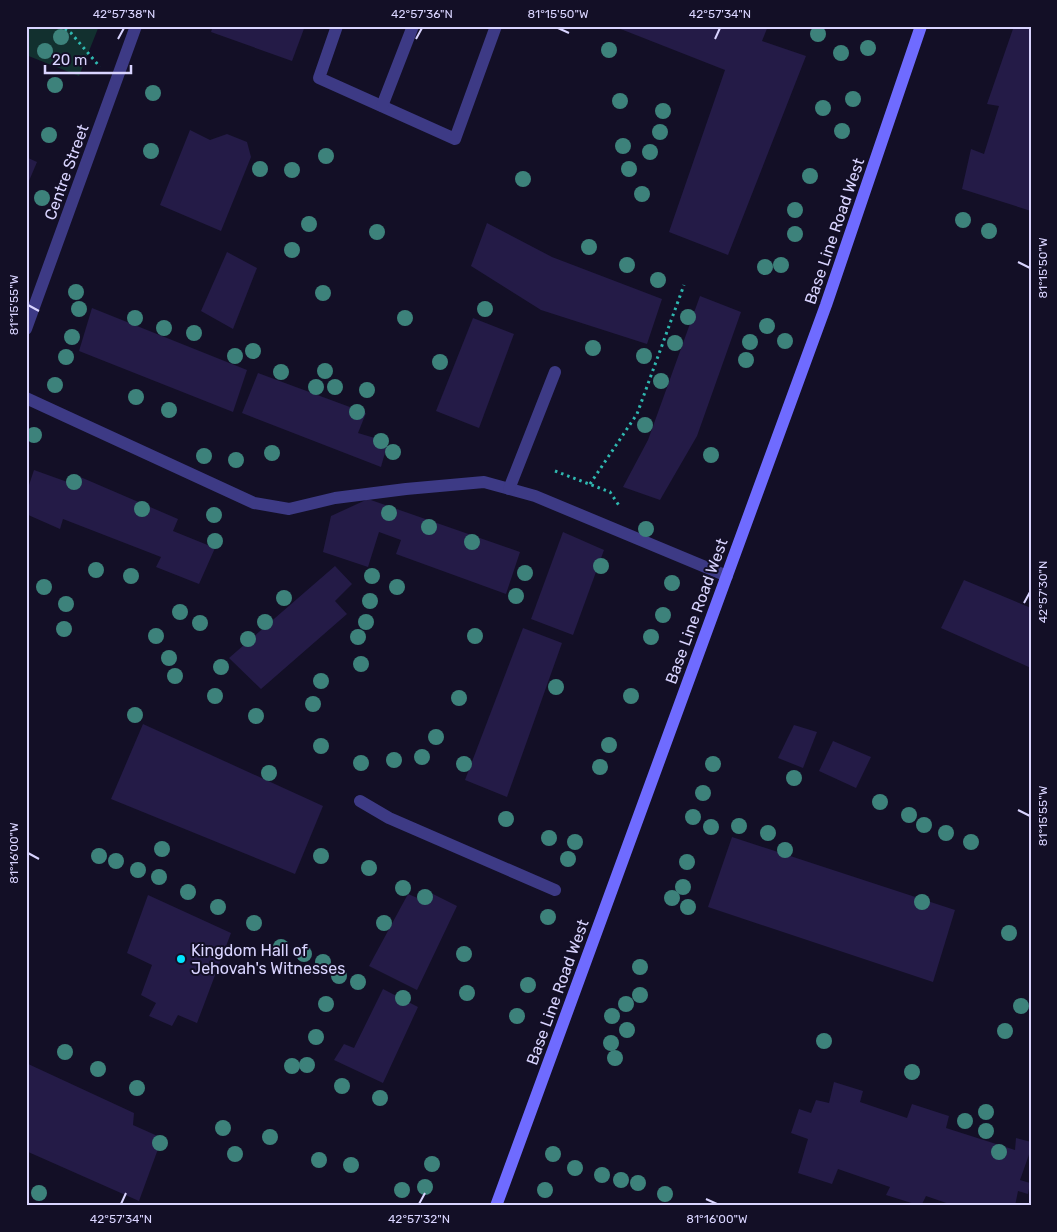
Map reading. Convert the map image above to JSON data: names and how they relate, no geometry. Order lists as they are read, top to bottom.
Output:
{
  "streets": {
    "street": ["Centre Street", "Base Line Road West"]
  },
  "places": ["Kingdom Hall of Jehovah's Witnesses"],
  "scale_bar": "20 m",
  "coordinates": [
    "42°57'38\"N",
    "42°57'36\"N",
    "81°15'50\"W",
    "42°57'34\"N",
    "81°15'55\"W",
    "42°57'30\"N",
    "81°16'00\"W",
    "42°57'32\"N"
  ]
}
